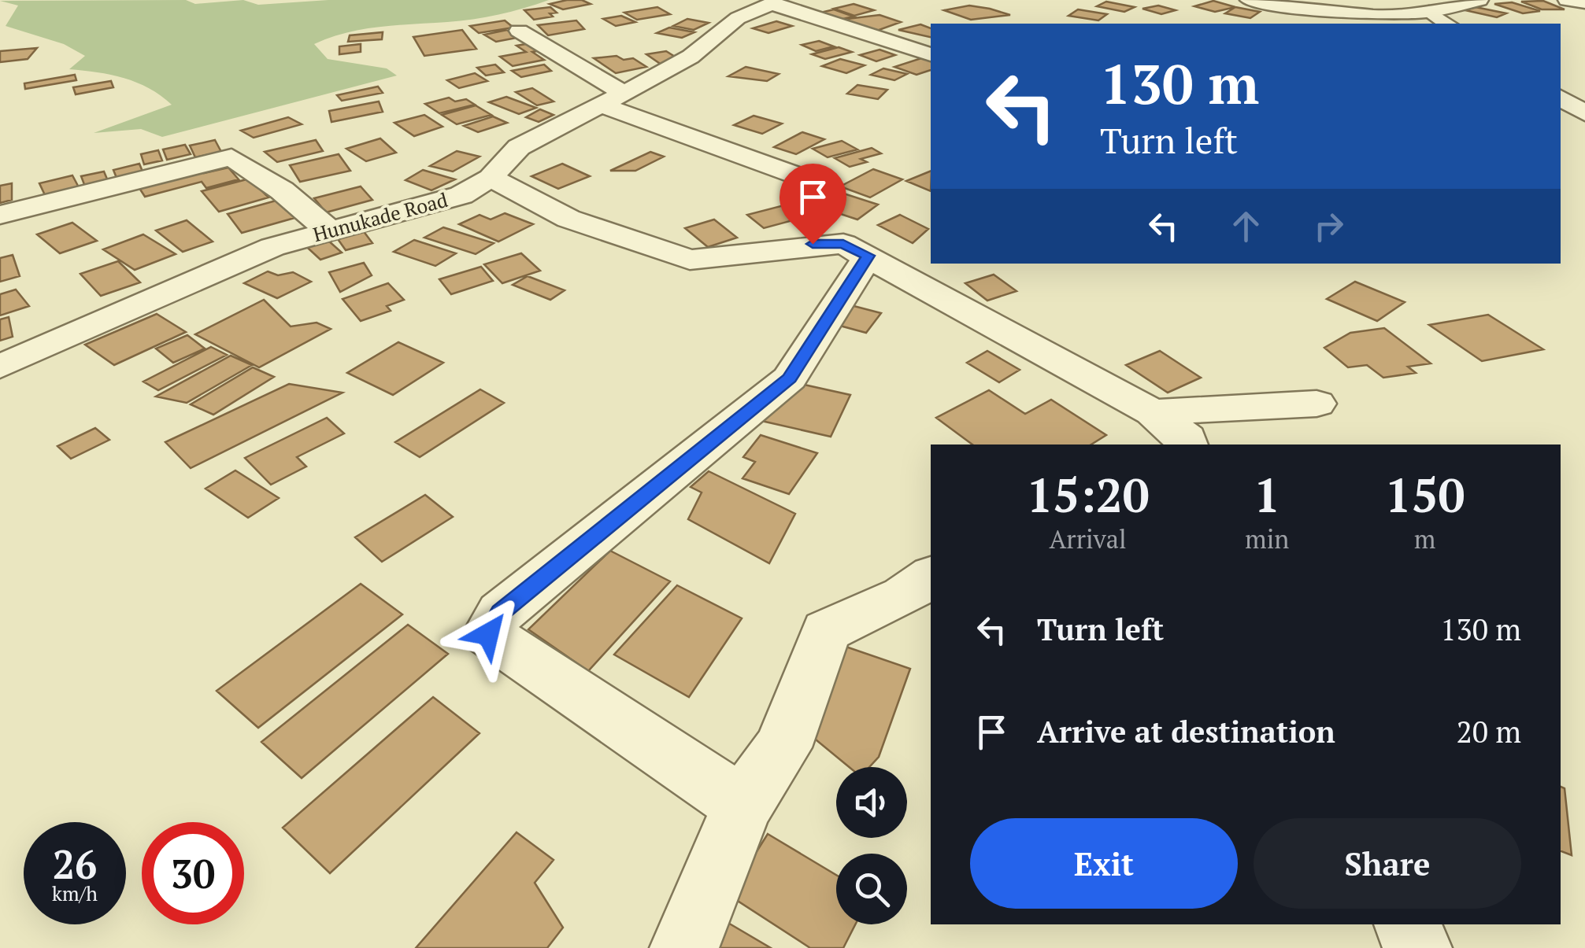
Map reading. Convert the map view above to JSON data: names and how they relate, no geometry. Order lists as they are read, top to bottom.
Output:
{
  "streets": {
    "street": ["Hunukade Road"]
  },
  "page": {
    "turn": ["130 m", "Turn left"],
    "eta": [
      "15:20",
      "Arrival",
      "1",
      "min",
      "150",
      "m"
    ],
    "list": [
      {
        "name": "Turn left",
        "value": "130 m"
      },
      {
        "name": "Arrive at destination",
        "value": "20 m"
      }
    ],
    "buttons": ["Exit", "Share"],
    "speed": "26 km/h",
    "limit": "30"
  }
}
